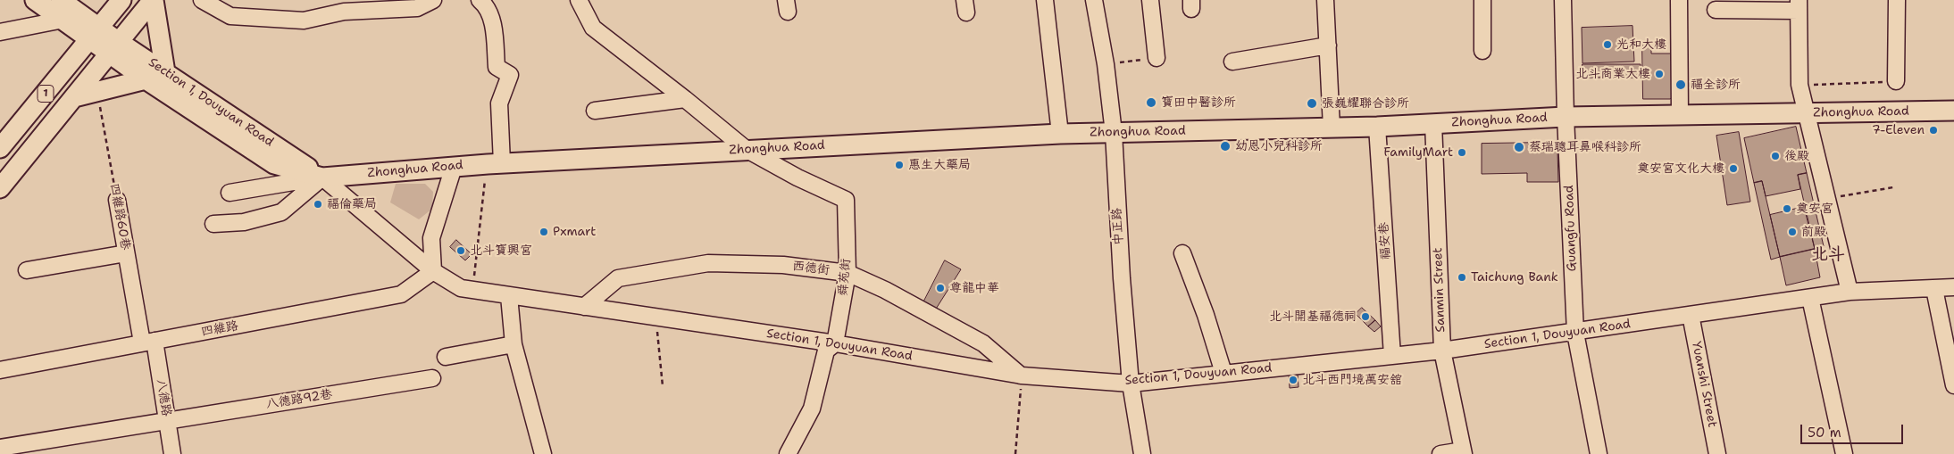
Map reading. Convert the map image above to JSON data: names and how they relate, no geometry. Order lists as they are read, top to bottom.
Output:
{
  "streets": {
    "main road": ["1", "Section 1, Douyuan Road", "Zhonghua Road"],
    "street": [
      "四維路60巷",
      "中正路",
      "Guangfu Road",
      "福安巷",
      "西德街",
      "舜苑街",
      "Sanmin Street",
      "四維路",
      "Yuanshi Street",
      "八德路",
      "八德路92巷"
    ]
  },
  "crossings": [
    ["1", "Section 1, Douyuan Road"],
    ["Section 1, Douyuan Road", "Zhonghua Road"],
    ["Section 1, Douyuan Road", "中正路"],
    ["Section 1, Douyuan Road", "Guangfu Road"],
    ["Section 1, Douyuan Road", "福安巷"],
    ["Section 1, Douyuan Road", "西德街"],
    ["Section 1, Douyuan Road", "舜苑街"],
    ["Section 1, Douyuan Road", "Sanmin Street"],
    ["Section 1, Douyuan Road", "四維路"],
    ["Section 1, Douyuan Road", "Yuanshi Street"],
    ["Zhonghua Road", "中正路"],
    ["Zhonghua Road", "Guangfu Road"],
    ["Zhonghua Road", "福安巷"],
    ["Zhonghua Road", "舜苑街"],
    ["Zhonghua Road", "Sanmin Street"],
    ["四維路60巷", "四維路"],
    ["四維路60巷", "八德路"],
    ["西德街", "舜苑街"],
    ["四維路", "八德路"],
    ["八德路", "八德路92巷"]
  ],
  "districts": ["北斗"],
  "places": [
    "光和大樓",
    "北斗商業大樓",
    "福全診所",
    "寶田中醫診所",
    "張巍耀聯合診所",
    "7-Eleven",
    "幼恩小兒科診所",
    "蔡瑞聰耳鼻喉科診所",
    "FamilyMart",
    "後殿",
    "惠生大藥局",
    "奠安宮文化大樓",
    "福倫藥局",
    "奠安宮",
    "Pxmart",
    "前殿",
    "北斗寶興宮",
    "Taichung Bank",
    "尊龍中華",
    "北斗開基福德祠",
    "北斗西門境萬安舘"
  ],
  "scale_bar": "50 m"
}
